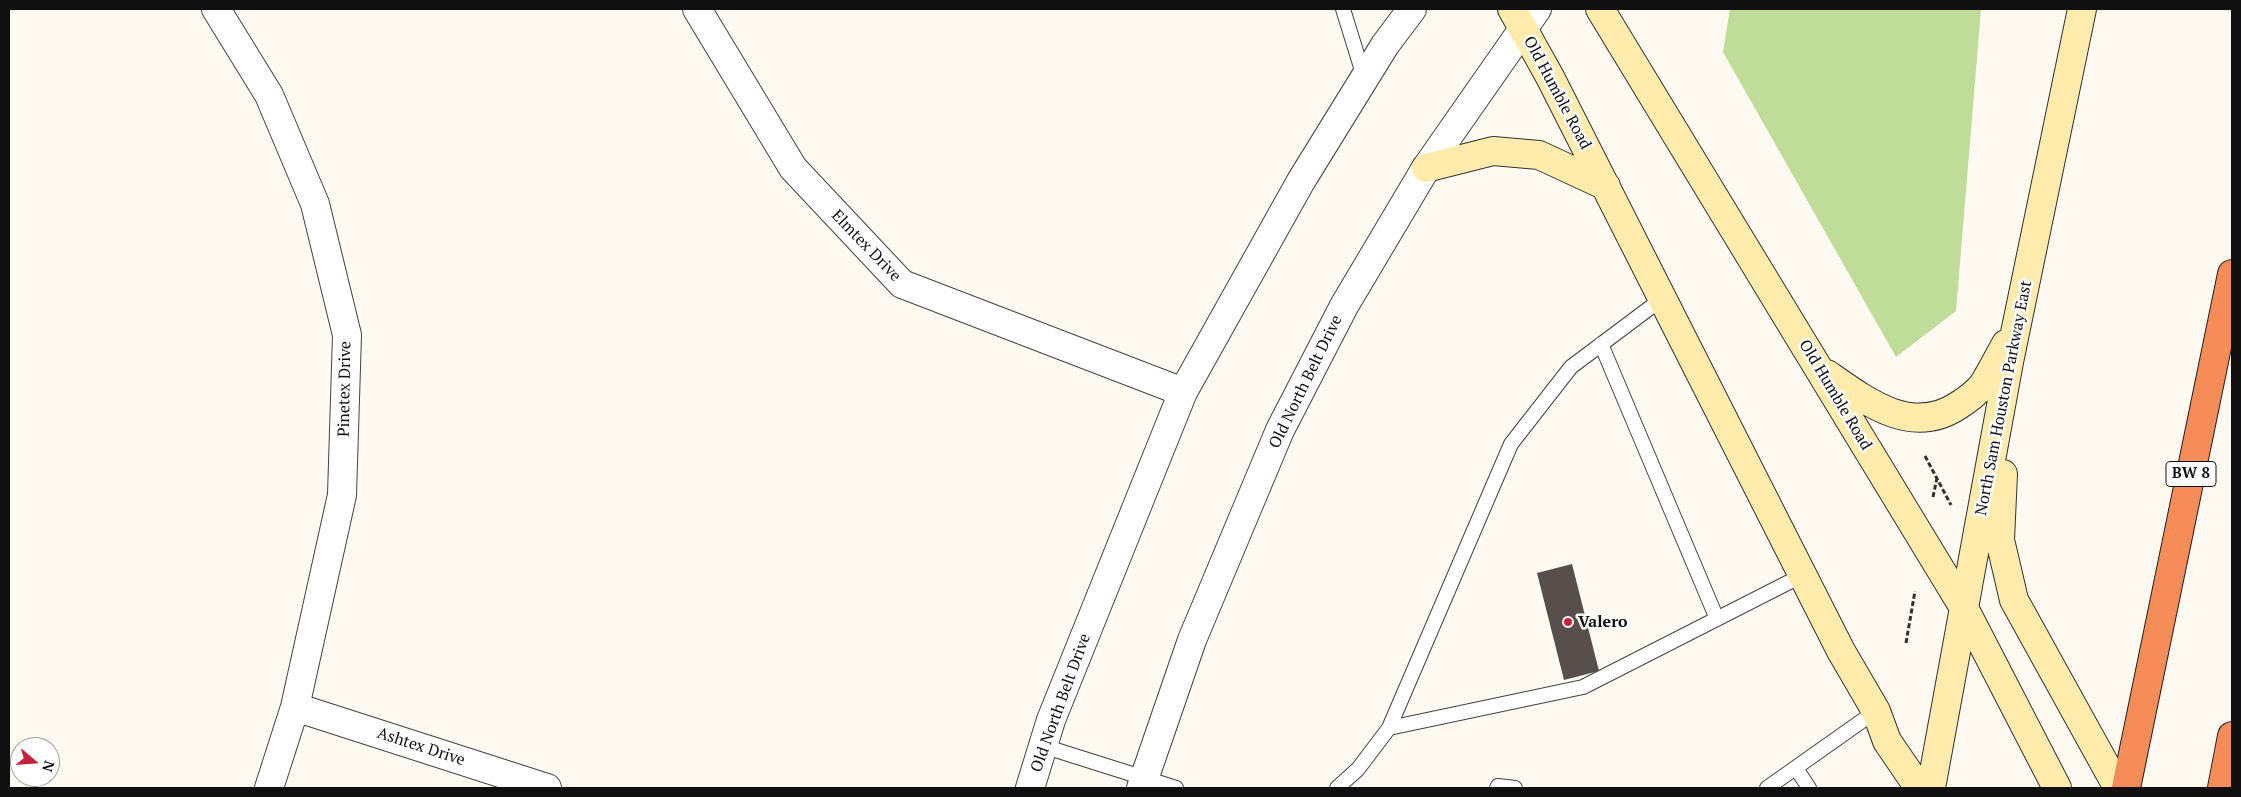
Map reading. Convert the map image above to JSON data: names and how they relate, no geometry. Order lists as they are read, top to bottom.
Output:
{
  "streets": {
    "highway": ["BW 8"],
    "main road": ["Old Humble Road", "North Sam Houston Parkway East"],
    "street": [
      "Elmtex Drive",
      "Old North Belt Drive",
      "Pinetex Drive",
      "Ashtex Drive"
    ]
  },
  "crossings": [
    ["Old Humble Road", "Old North Belt Drive"],
    ["Old Humble Road", "North Sam Houston Parkway East"],
    ["Elmtex Drive", "Old North Belt Drive"],
    ["Pinetex Drive", "Ashtex Drive"]
  ],
  "places": ["Valero"],
  "north": "right"
}
